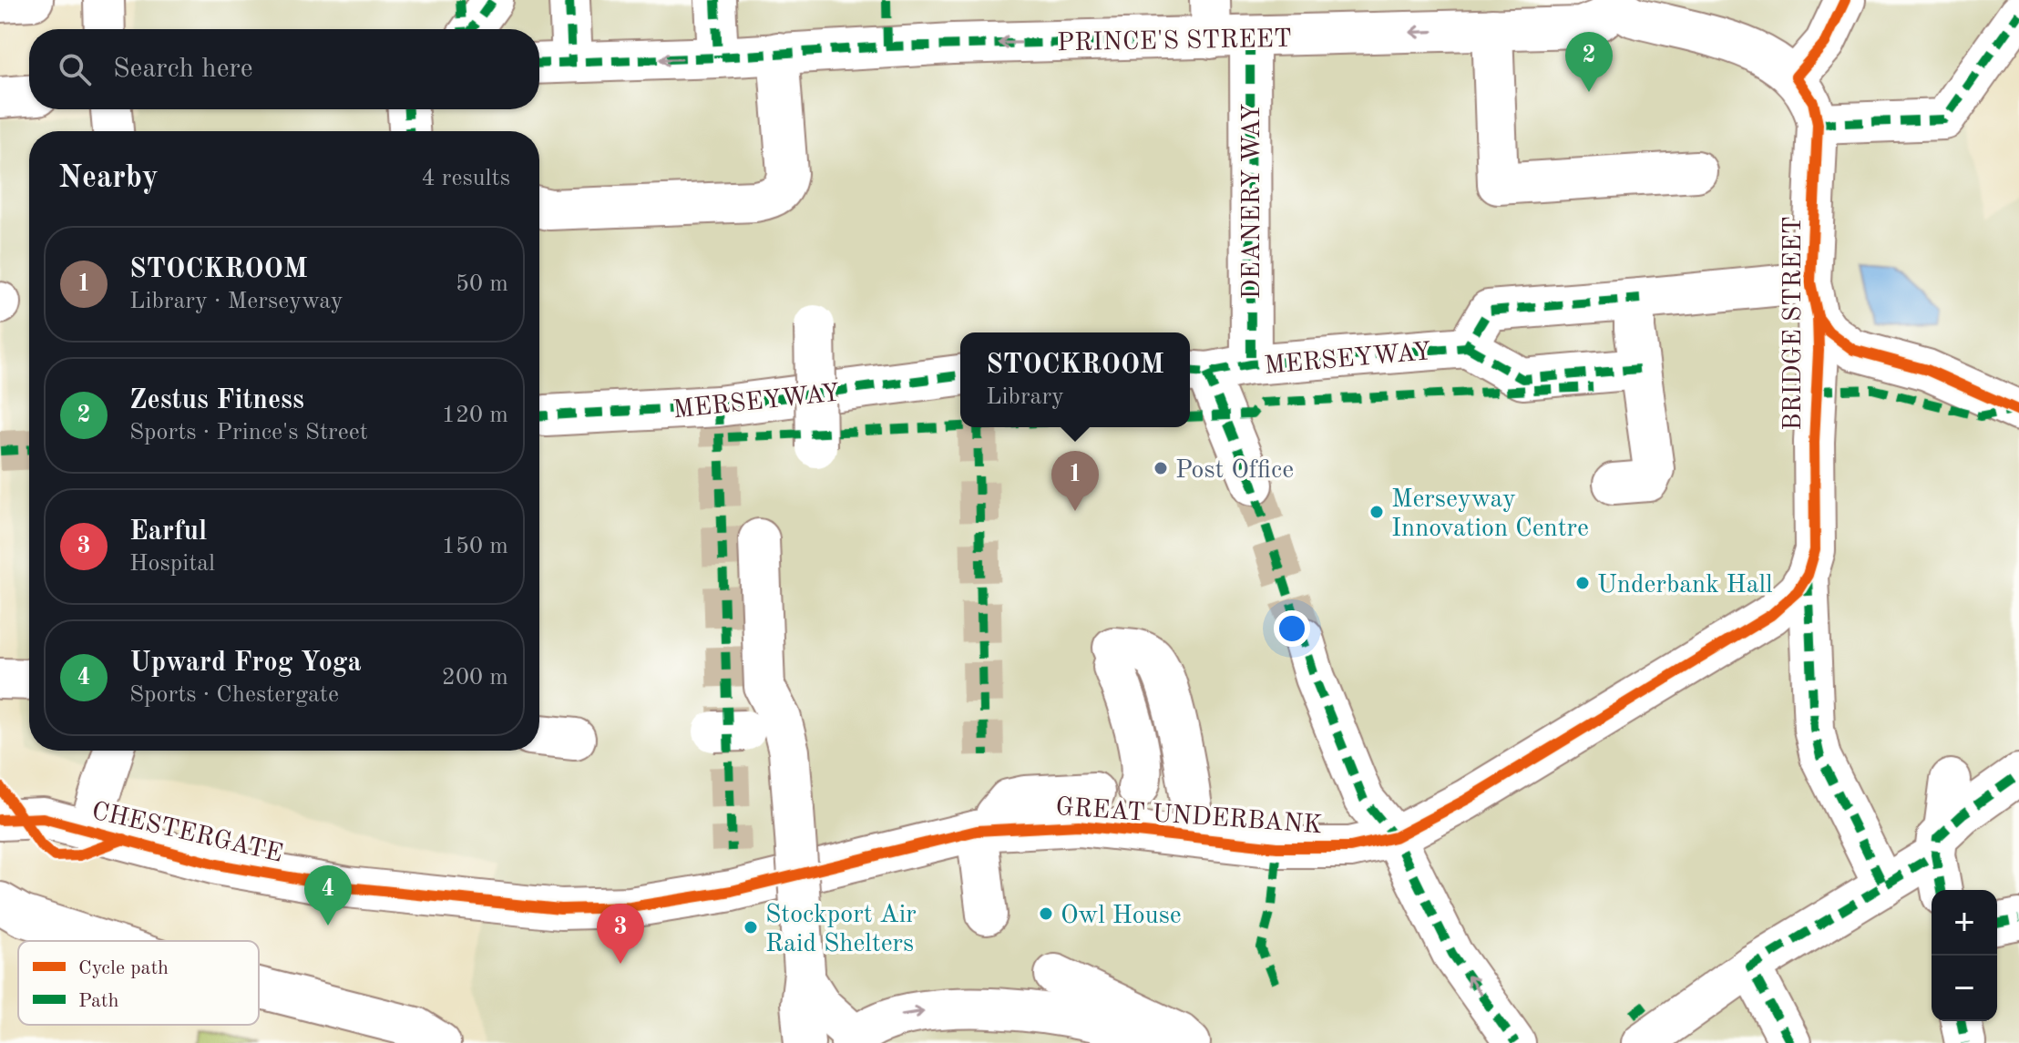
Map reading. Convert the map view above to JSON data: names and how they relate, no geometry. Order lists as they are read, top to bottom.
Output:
{
  "streets": {
    "street": [
      "PRINCE'S STREET",
      "DEANERY WAY",
      "BRIDGE STREET",
      "MERSEYWAY",
      "GREAT UNDERBANK",
      "CHESTERGATE"
    ]
  },
  "crossings": [
    ["PRINCE'S STREET", "DEANERY WAY"],
    ["PRINCE'S STREET", "BRIDGE STREET"],
    ["DEANERY WAY", "MERSEYWAY"],
    ["BRIDGE STREET", "GREAT UNDERBANK"],
    ["GREAT UNDERBANK", "CHESTERGATE"]
  ],
  "one_way": ["PRINCE'S STREET"],
  "places": [
    "Post Office",
    "Merseyway Innovation Centre",
    "Underbank Hall",
    "Owl House",
    "Stockport Air Raid Shelters"
  ],
  "legend": ["Cycle path", "Path"],
  "page": {
    "search": "Search here",
    "pins": [
      "2",
      "1",
      "4",
      "3"
    ],
    "heading": ["Nearby", "4 results"],
    "list": [
      {
        "mark": "1",
        "name": "STOCKROOM",
        "note": "Library · Merseyway",
        "value": "50 m"
      },
      {
        "mark": "2",
        "name": "Zestus Fitness",
        "note": "Sports · Prince's Street",
        "value": "120 m"
      },
      {
        "mark": "3",
        "name": "Earful",
        "note": "Hospital",
        "value": "150 m"
      },
      {
        "mark": "4",
        "name": "Upward Frog Yoga",
        "note": "Sports · Chestergate",
        "value": "200 m"
      }
    ],
    "popup": ["STOCKROOM", "Library"],
    "map_buttons": ["+", "−"]
  }
}
